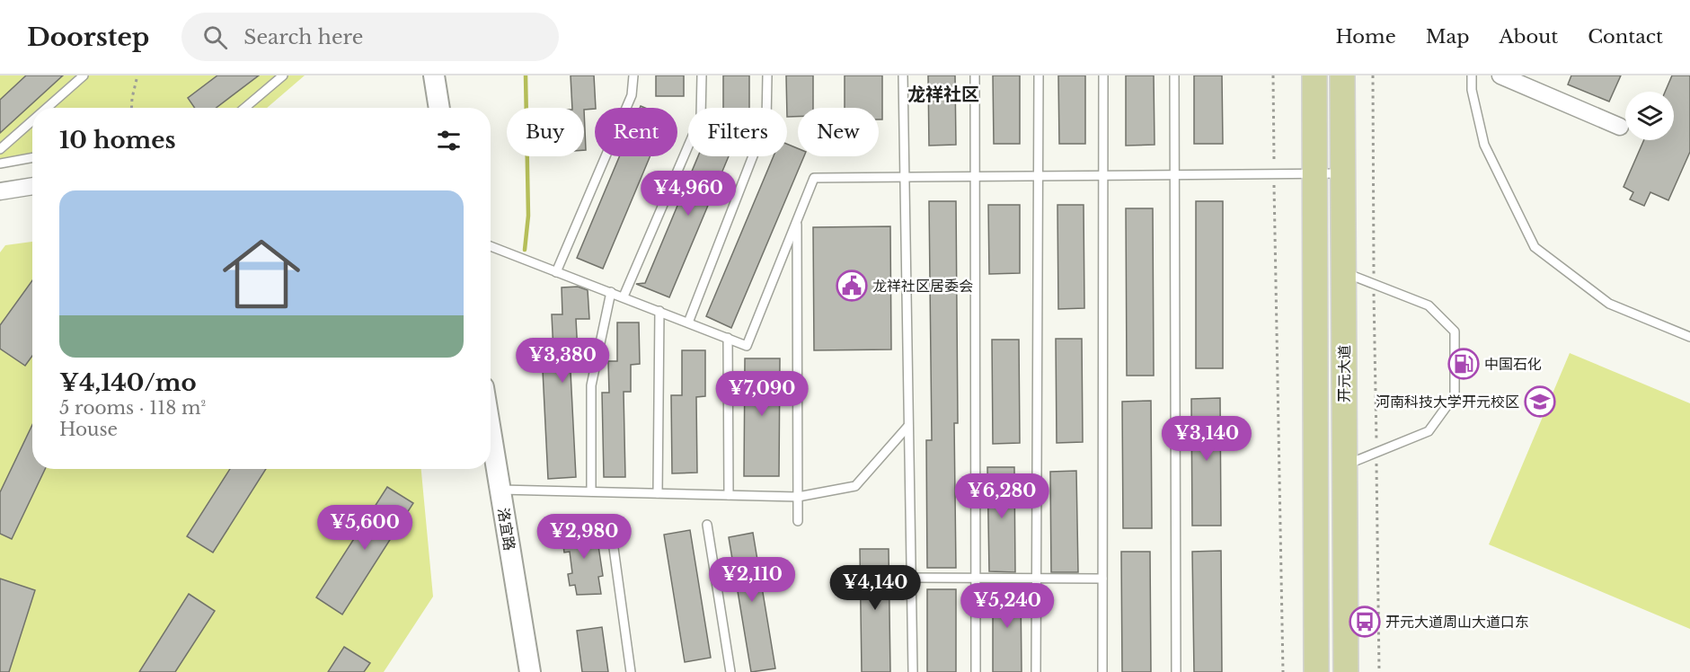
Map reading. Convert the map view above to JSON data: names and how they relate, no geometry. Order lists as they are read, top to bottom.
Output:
{
  "streets": {
    "main road": ["开元大道"],
    "street": ["洛宜路"]
  },
  "districts": ["龙祥社区"],
  "places": {
    "public building": ["龙祥社区居委会"],
    "fuel station": ["中国石化"],
    "school or university": ["河南科技大学开元校区"],
    "bus stop": ["开元大道周山大道口东"]
  },
  "page": {
    "header": "Doorstep",
    "search": "Search here",
    "nav": [
      "Home",
      "Map",
      "About",
      "Contact"
    ],
    "chip": [
      "Buy",
      "Rent",
      "Filters",
      "New"
    ],
    "heading": "10 homes",
    "price": [
      "¥4,960",
      "¥3,380",
      "¥7,090",
      "¥3,140",
      "¥6,280",
      "¥5,600",
      "¥2,980",
      "¥2,110",
      "¥4,140",
      "¥5,240"
    ],
    "list": [
      {
        "name": "¥4,140/mo",
        "note": "5 rooms · 118 m² · House"
      }
    ]
  }
}
